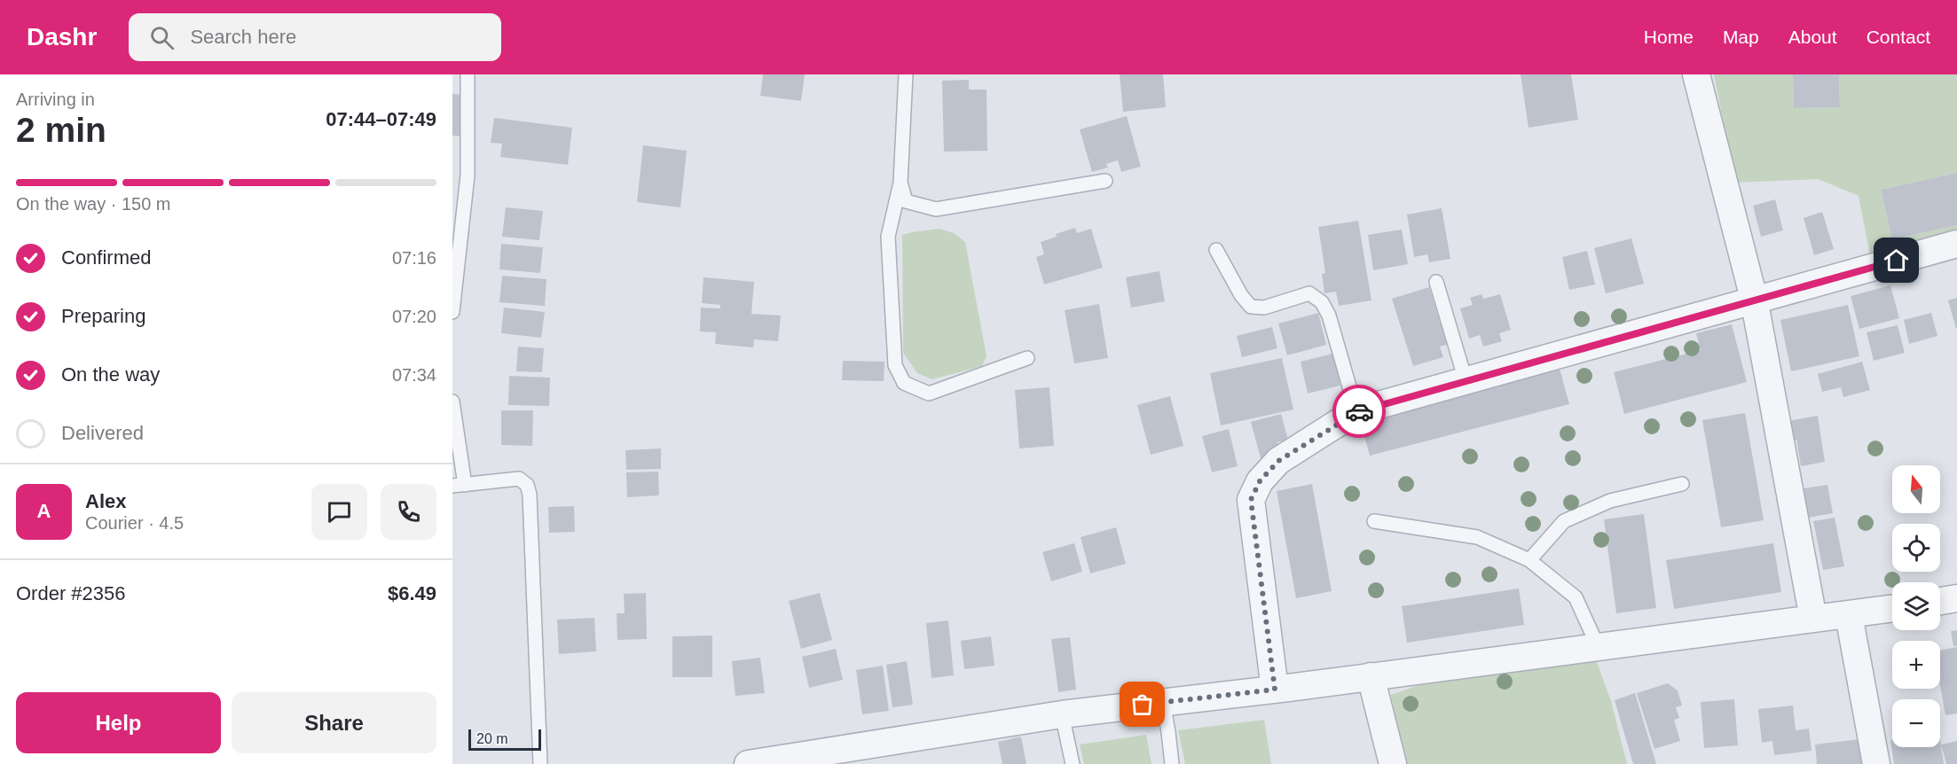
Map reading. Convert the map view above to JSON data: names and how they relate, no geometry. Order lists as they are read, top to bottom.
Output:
{
  "scale_bar": "20 m",
  "north": "top",
  "page": {
    "header": "Dashr",
    "search": "Search here",
    "nav": [
      "Home",
      "Map",
      "About",
      "Contact"
    ],
    "heading": ["2 min", "Arriving in", "07:44–07:49"],
    "panel": [
      "Alex",
      "Courier · 4.5",
      "Order #2356",
      "$6.49"
    ],
    "bar": "On the way · 150 m",
    "list": [
      ["Confirmed", "07:16"],
      ["Preparing", "07:20"],
      ["On the way", "07:34"],
      "Delivered"
    ],
    "map_buttons": ["+", "−"],
    "round": "A",
    "buttons": ["Help", "Share"],
    "scale": "20 m"
  }
}
